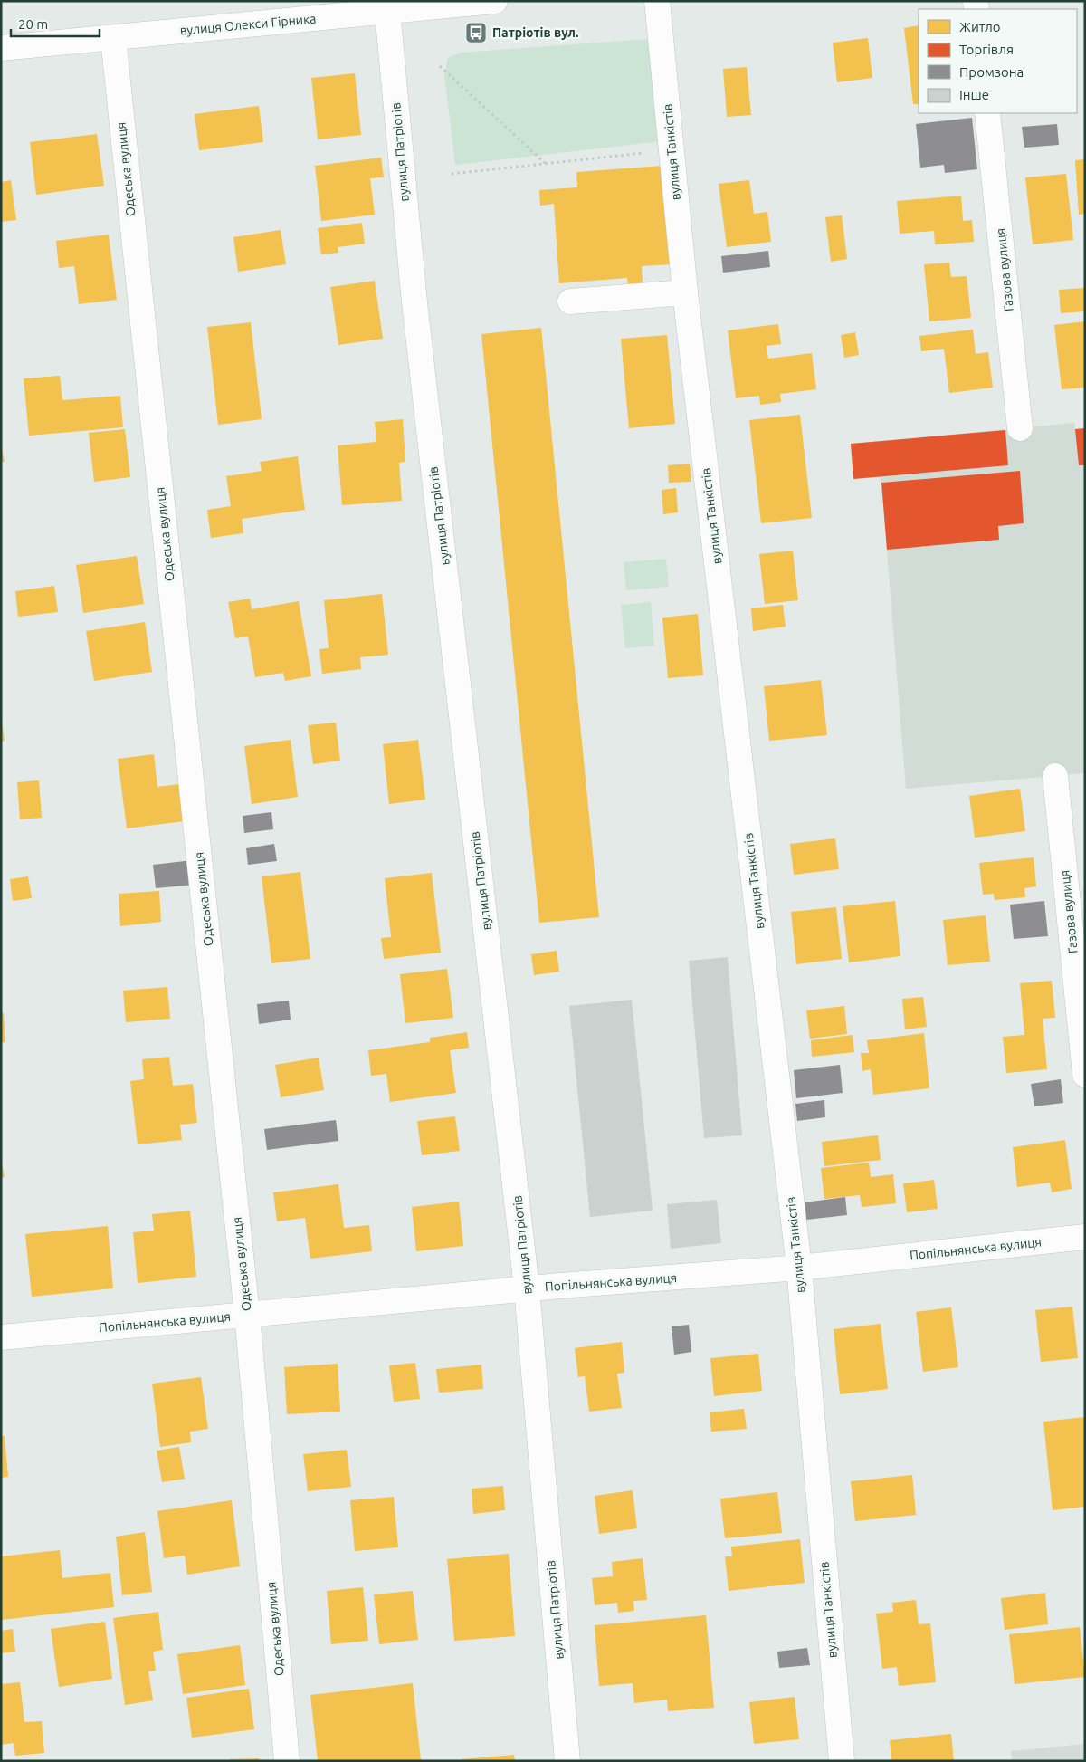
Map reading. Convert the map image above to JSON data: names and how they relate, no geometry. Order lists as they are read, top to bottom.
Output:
{
  "streets": {
    "street": [
      "вулиця Олекси Гірника",
      "вулиця Патріотів",
      "вулиця Танкістів",
      "Одеська вулиця",
      "Газова вулиця",
      "Попільнянська вулиця"
    ]
  },
  "crossings": [
    ["вулиця Олекси Гірника", "вулиця Патріотів"],
    ["вулиця Олекси Гірника", "Одеська вулиця"],
    ["вулиця Патріотів", "Попільнянська вулиця"],
    ["вулиця Танкістів", "Попільнянська вулиця"],
    ["Одеська вулиця", "Попільнянська вулиця"]
  ],
  "places": {
    "bus stop": ["Патріотів вул."]
  },
  "legend": [
    "Житло",
    "Торгівля",
    "Промзона",
    "Інше"
  ],
  "scale_bar": "20 m"
}
